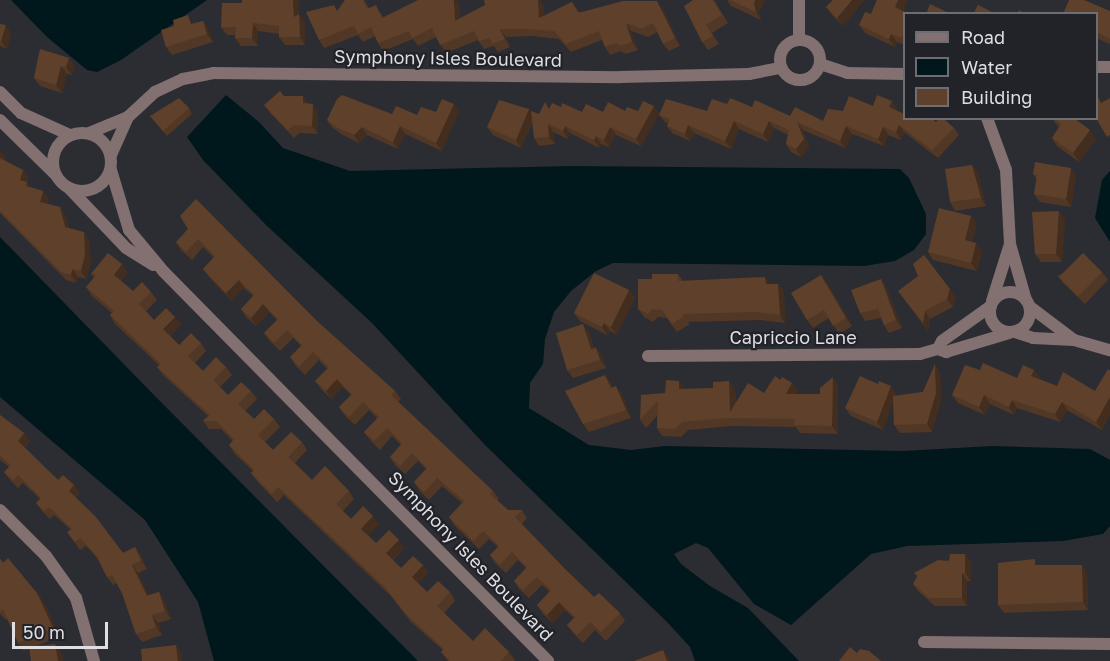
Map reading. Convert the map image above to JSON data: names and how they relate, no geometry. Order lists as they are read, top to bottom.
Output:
{
  "streets": {
    "street": ["Symphony Isles Boulevard", "Capriccio Lane"]
  },
  "legend": ["Road", "Water", "Building"],
  "scale_bar": "50 m"
}
